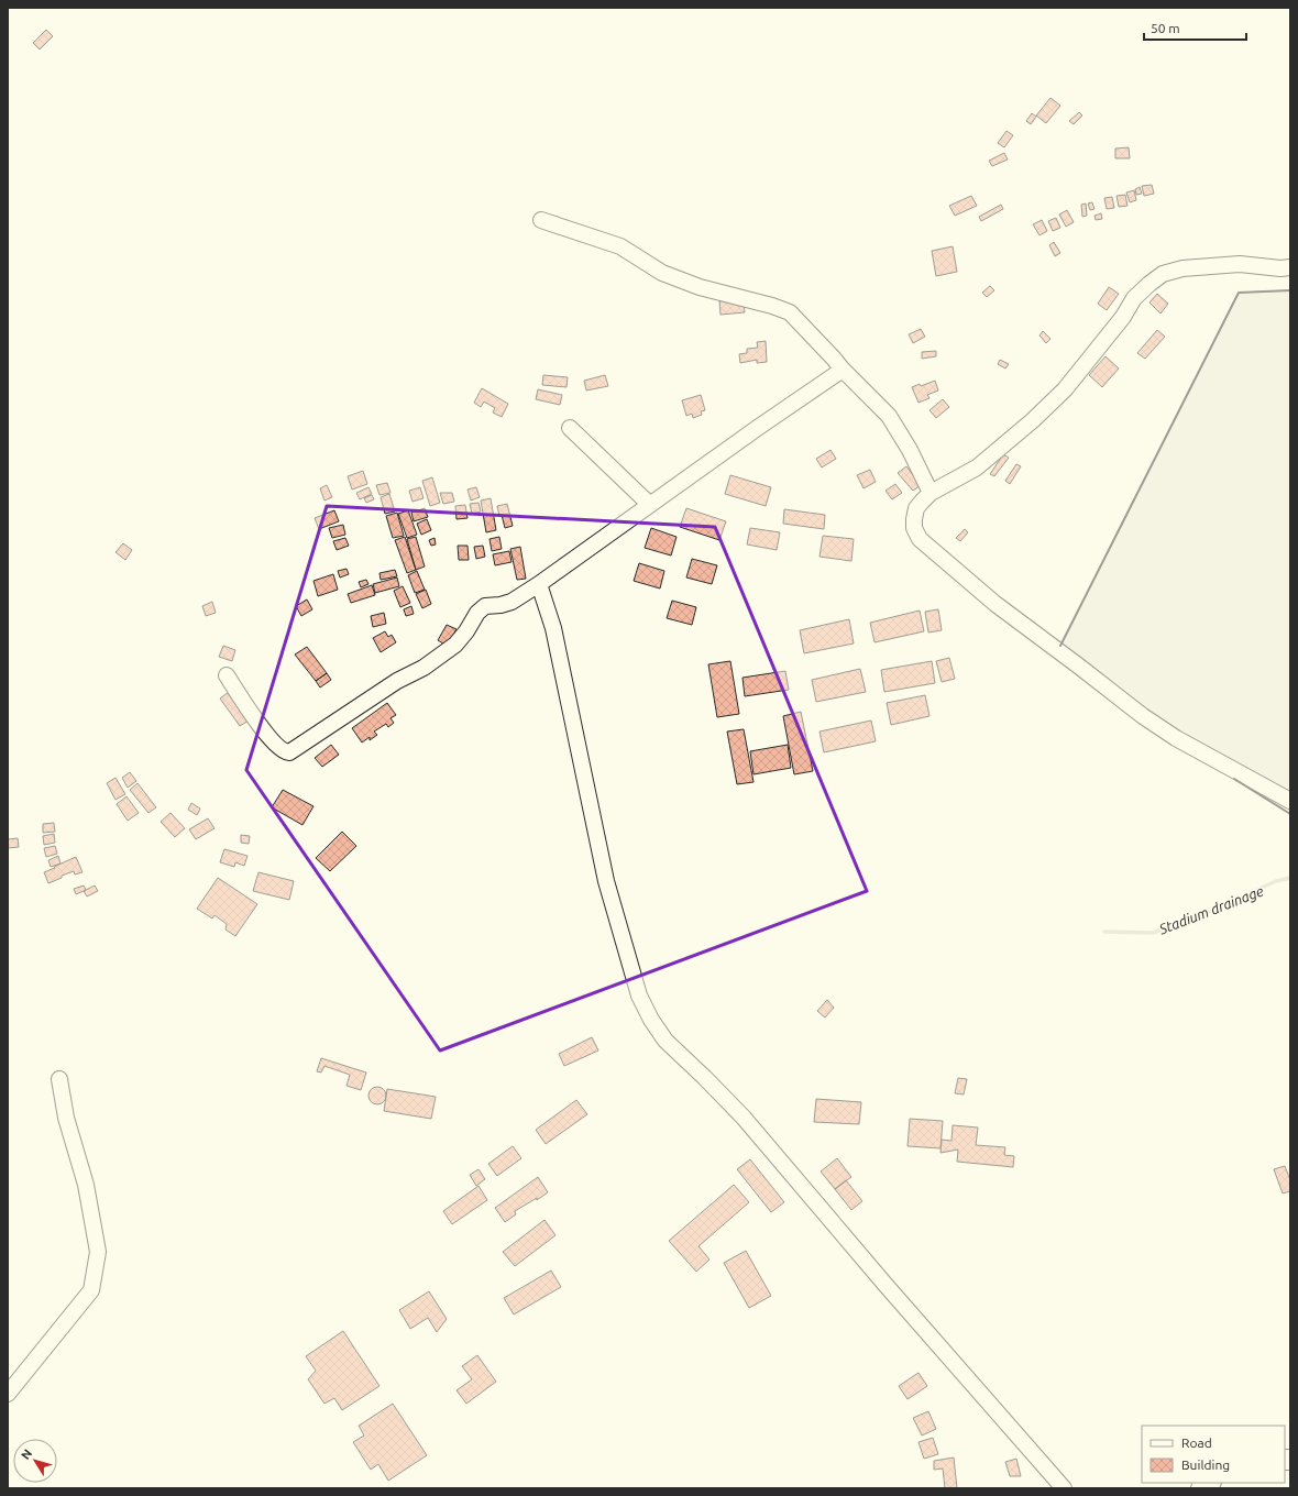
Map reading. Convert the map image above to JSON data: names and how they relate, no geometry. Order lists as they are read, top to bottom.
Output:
{
  "water": ["Stadium drainage"],
  "legend": ["Road", "Building"],
  "scale_bar": "50 m",
  "north": "top left"
}
